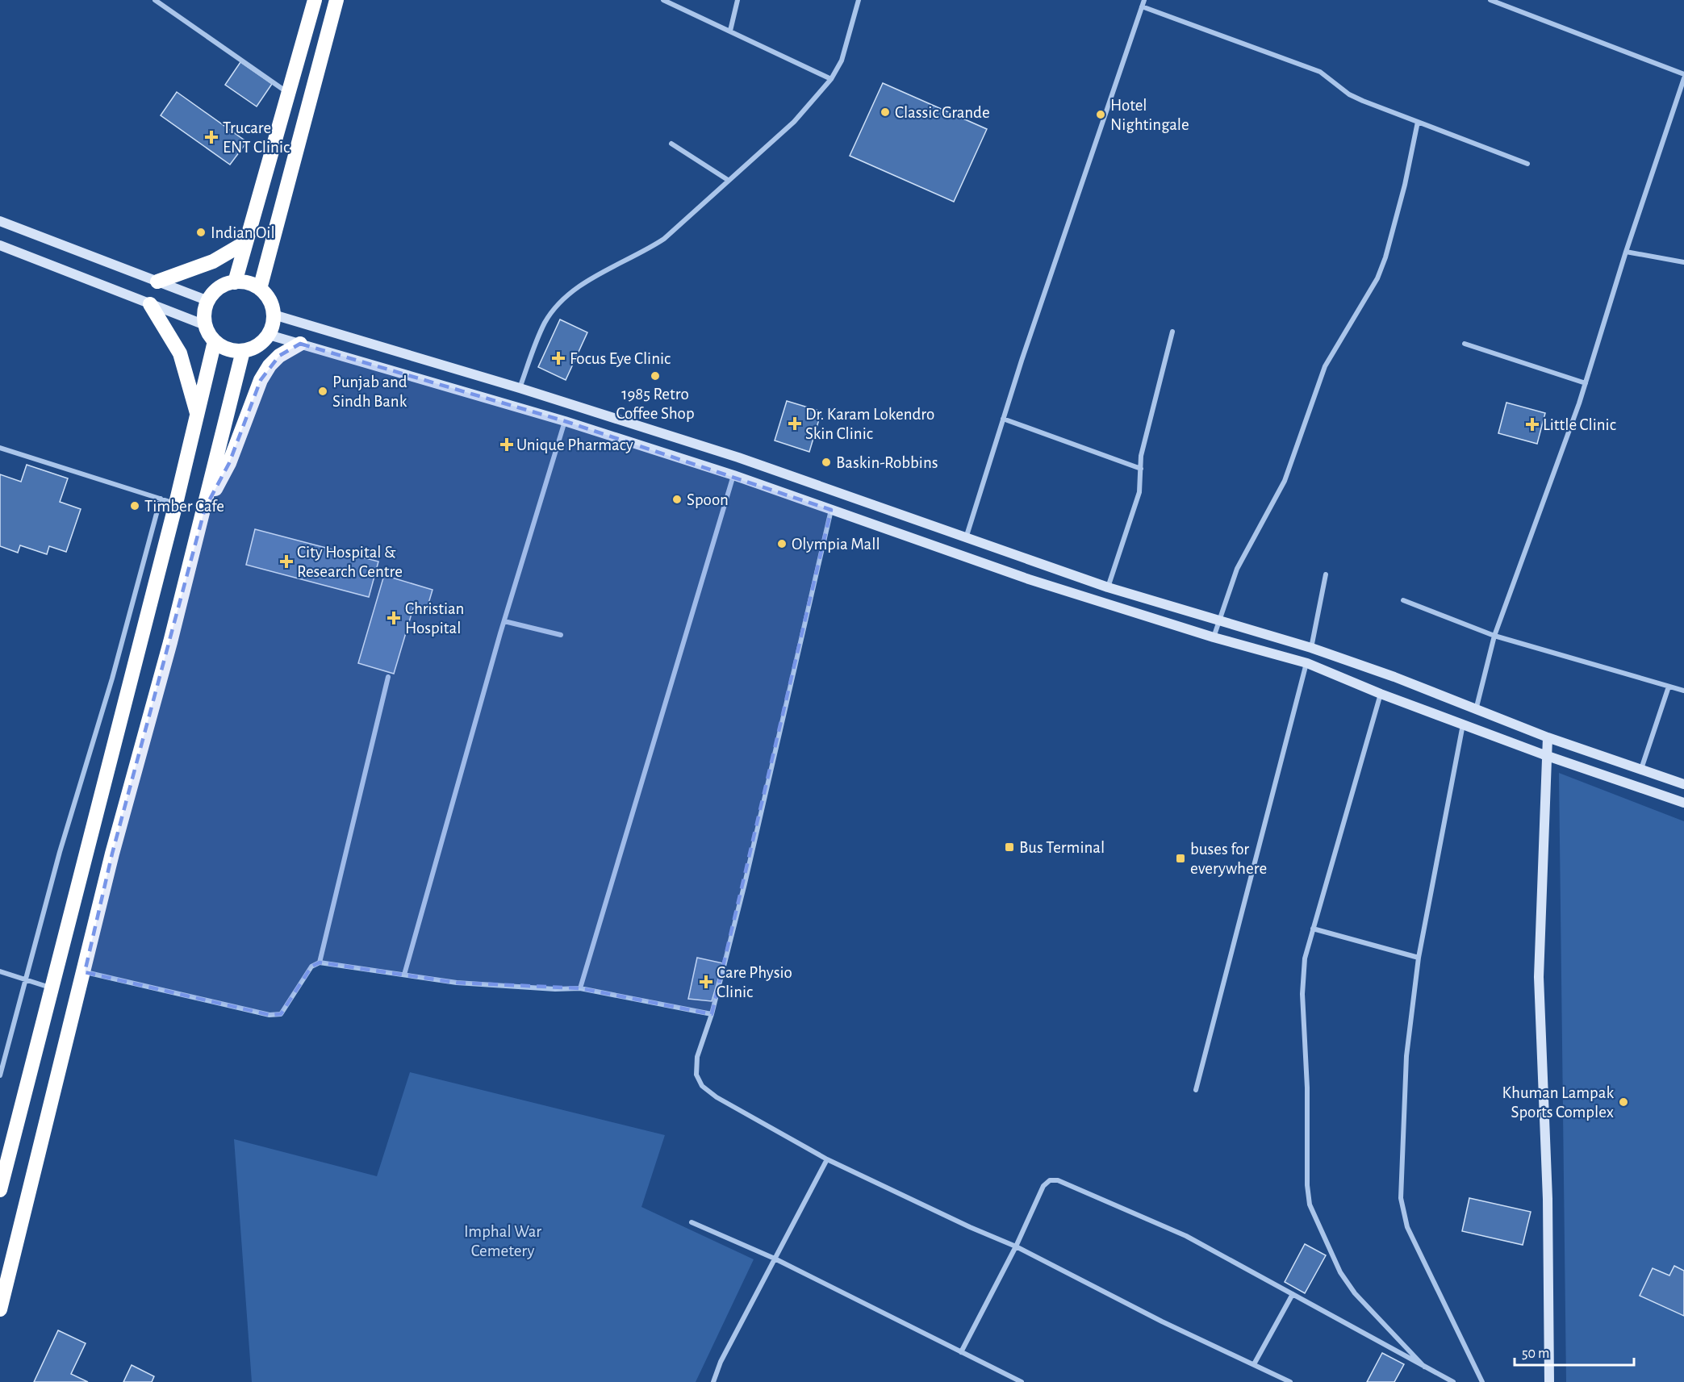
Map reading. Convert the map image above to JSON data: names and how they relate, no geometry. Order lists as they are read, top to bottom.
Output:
{
  "parks": ["Imphal War Cemetery"],
  "places": {
    "other": [
      "Classic Grande",
      "Hotel Nightingale",
      "Indian Oil",
      "1985 Retro Coffee Shop",
      "Punjab and Sindh Bank",
      "Baskin-Robbins",
      "Spoon",
      "Timber Cafe",
      "Olympia Mall",
      "Khuman Lampak Sports Complex"
    ],
    "health": [
      "Trucare ENT Clinic",
      "Focus Eye Clinic",
      "Dr. Karam Lokendro Skin Clinic",
      "Little Clinic",
      "Unique Pharmacy",
      "City Hospital & Research Centre",
      "Christian Hospital",
      "Care Physio Clinic"
    ],
    "transit": ["Bus Terminal", "buses for everywhere"]
  },
  "scale_bar": "50 m"
}
